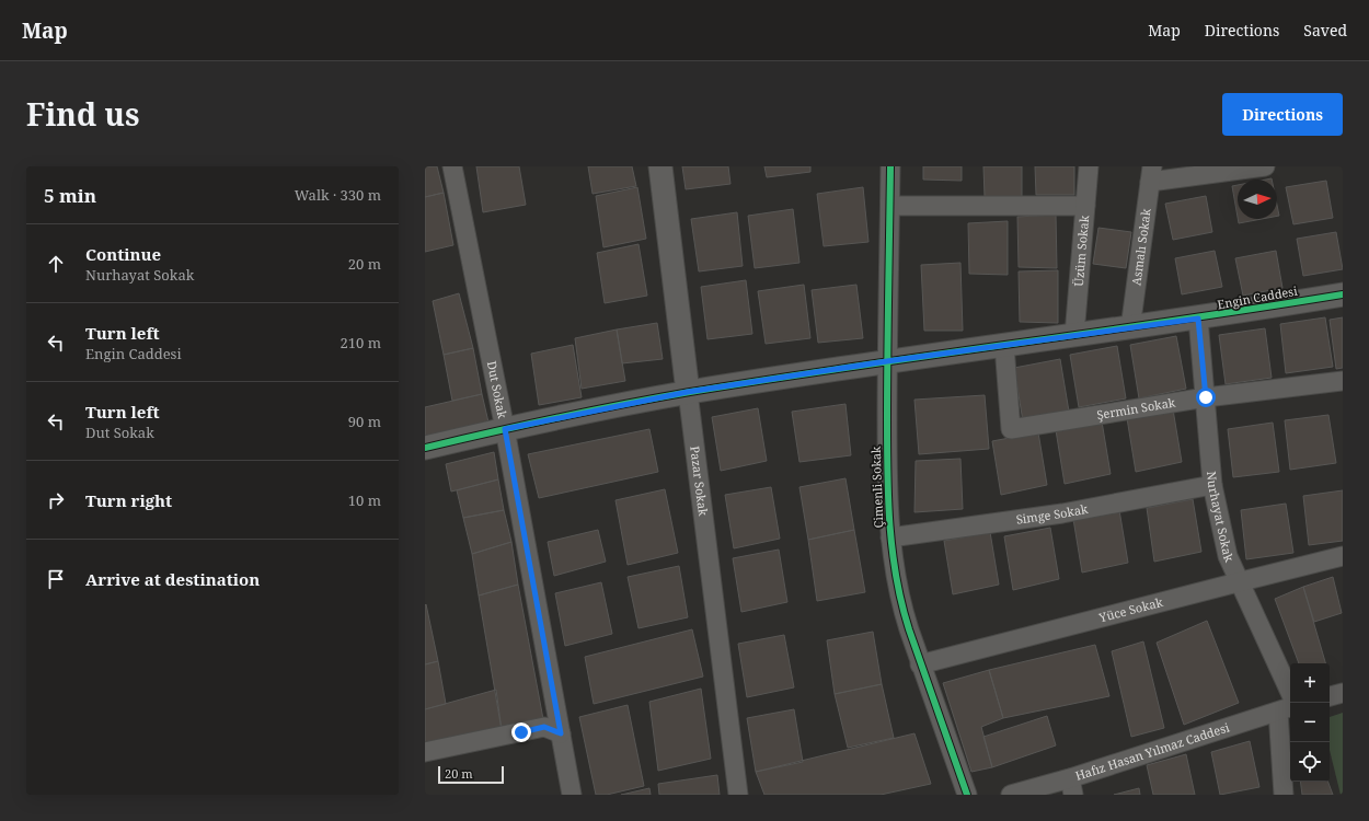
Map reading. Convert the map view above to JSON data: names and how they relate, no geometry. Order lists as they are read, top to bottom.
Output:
{
  "streets": {
    "street": [
      "Asmalı Sokak",
      "Üzüm Sokak",
      "Engin Caddesi",
      "Dut Sokak",
      "Şermin Sokak",
      "Pazar Sokak",
      "Çimenli Sokak",
      "Simge Sokak",
      "Nurhayat Sokak",
      "Yüce Sokak",
      "Hafız Hasan Yılmaz Caddesi"
    ]
  },
  "crossings": [
    ["Asmalı Sokak", "Engin Caddesi"],
    ["Üzüm Sokak", "Engin Caddesi"],
    ["Engin Caddesi", "Dut Sokak"],
    ["Engin Caddesi", "Şermin Sokak"],
    ["Engin Caddesi", "Pazar Sokak"],
    ["Engin Caddesi", "Çimenli Sokak"],
    ["Engin Caddesi", "Nurhayat Sokak"],
    ["Şermin Sokak", "Nurhayat Sokak"],
    ["Çimenli Sokak", "Simge Sokak"],
    ["Çimenli Sokak", "Yüce Sokak"],
    ["Simge Sokak", "Nurhayat Sokak"],
    ["Nurhayat Sokak", "Yüce Sokak"]
  ],
  "scale_bar": "20 m",
  "north": "right",
  "page": {
    "header": "Map",
    "nav": ["Map", "Directions", "Saved"],
    "title": "Find us",
    "buttons": "Directions",
    "heading": ["5 min", "Walk · 330 m"],
    "list": [
      ["Continue", "Nurhayat Sokak", "20 m"],
      ["Turn left", "Engin Caddesi", "210 m"],
      ["Turn left", "Dut Sokak", "90 m"],
      ["Turn right", "10 m"],
      "Arrive at destination"
    ],
    "map_buttons": ["+", "−"],
    "scale": "20 m"
  }
}
